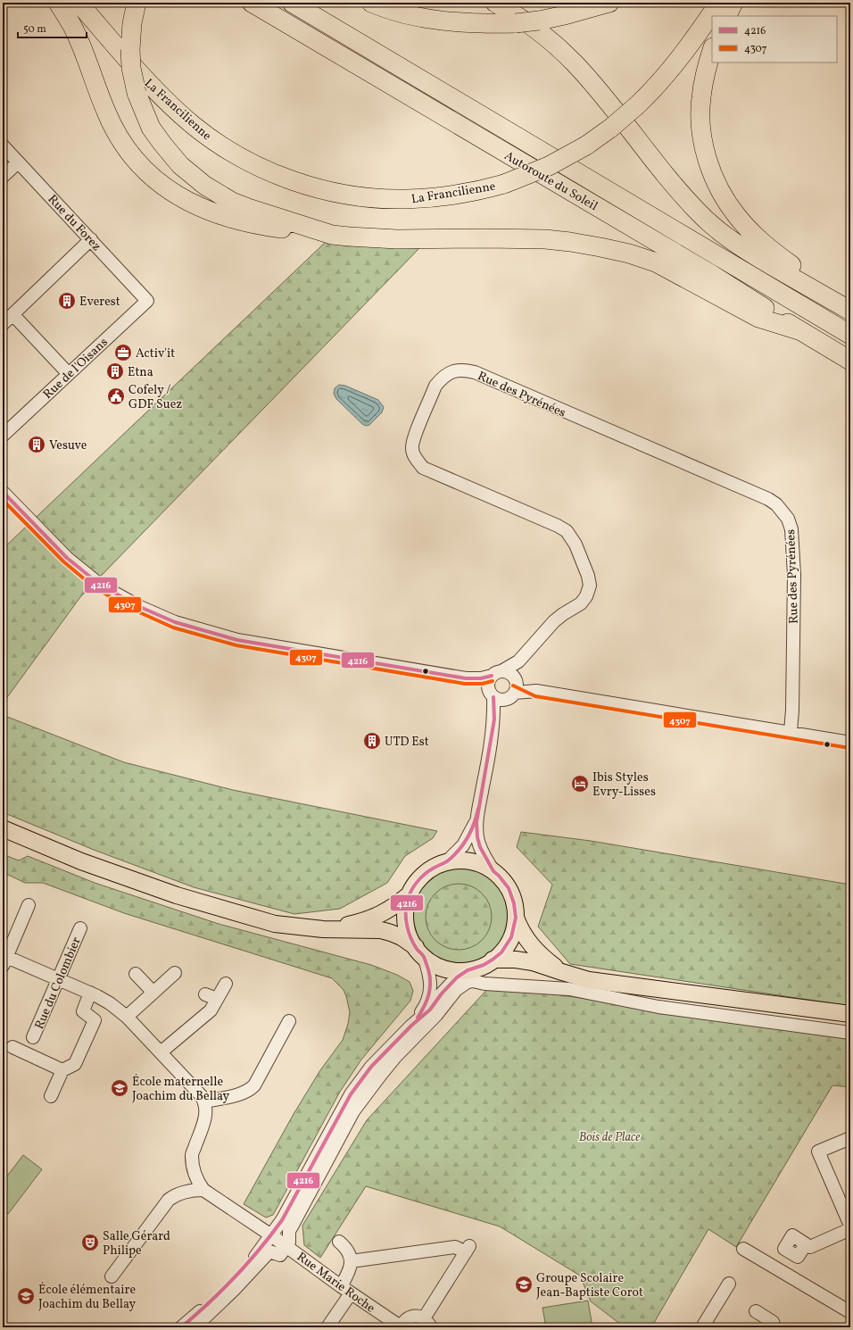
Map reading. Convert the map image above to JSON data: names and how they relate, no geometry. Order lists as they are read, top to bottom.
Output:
{
  "streets": {
    "highway": ["La Francilienne", "Autoroute du Soleil"],
    "street": [
      "Rue du Forez",
      "Rue de l'Oisans",
      "Rue des Pyrénées",
      "Rue du Colombier",
      "Rue Marie Roche"
    ]
  },
  "crossings": [
    ["Rue du Forez", "Rue de l'Oisans"]
  ],
  "parks": ["Bois de Place"],
  "places": {
    "building": [
      "Everest",
      "Etna",
      "Vesuve",
      "UTD Est"
    ],
    "office": ["Activ'it"],
    "public building": ["Cofely / GDF Suez"],
    "hotel": ["Ibis Styles Evry-Lisses"],
    "school or university": ["École maternelle Joachim du Bellay", "Groupe Scolaire Jean-Baptiste Corot", "École élémentaire Joachim du Bellay"],
    "theatre": ["Salle Gérard Philipe"]
  },
  "lines": ["transit line 4216", "transit line 4307"],
  "legend": ["4216", "4307"],
  "scale_bar": "50 m"
}
